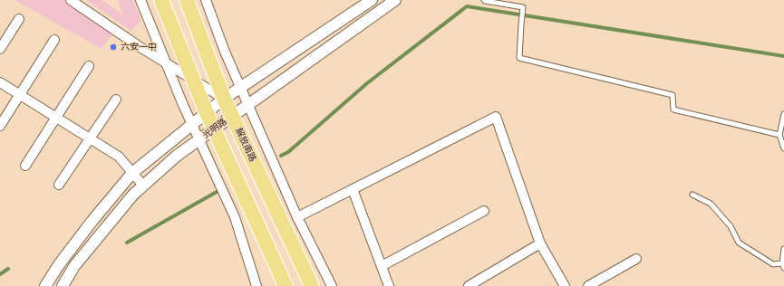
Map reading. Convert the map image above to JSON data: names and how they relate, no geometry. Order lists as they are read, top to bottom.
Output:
{
  "streets": {
    "main road": ["解放南路"],
    "street": ["光明路"]
  },
  "crossings": [
    ["光明路", "解放南路"]
  ],
  "places": ["六安一中"]
}
